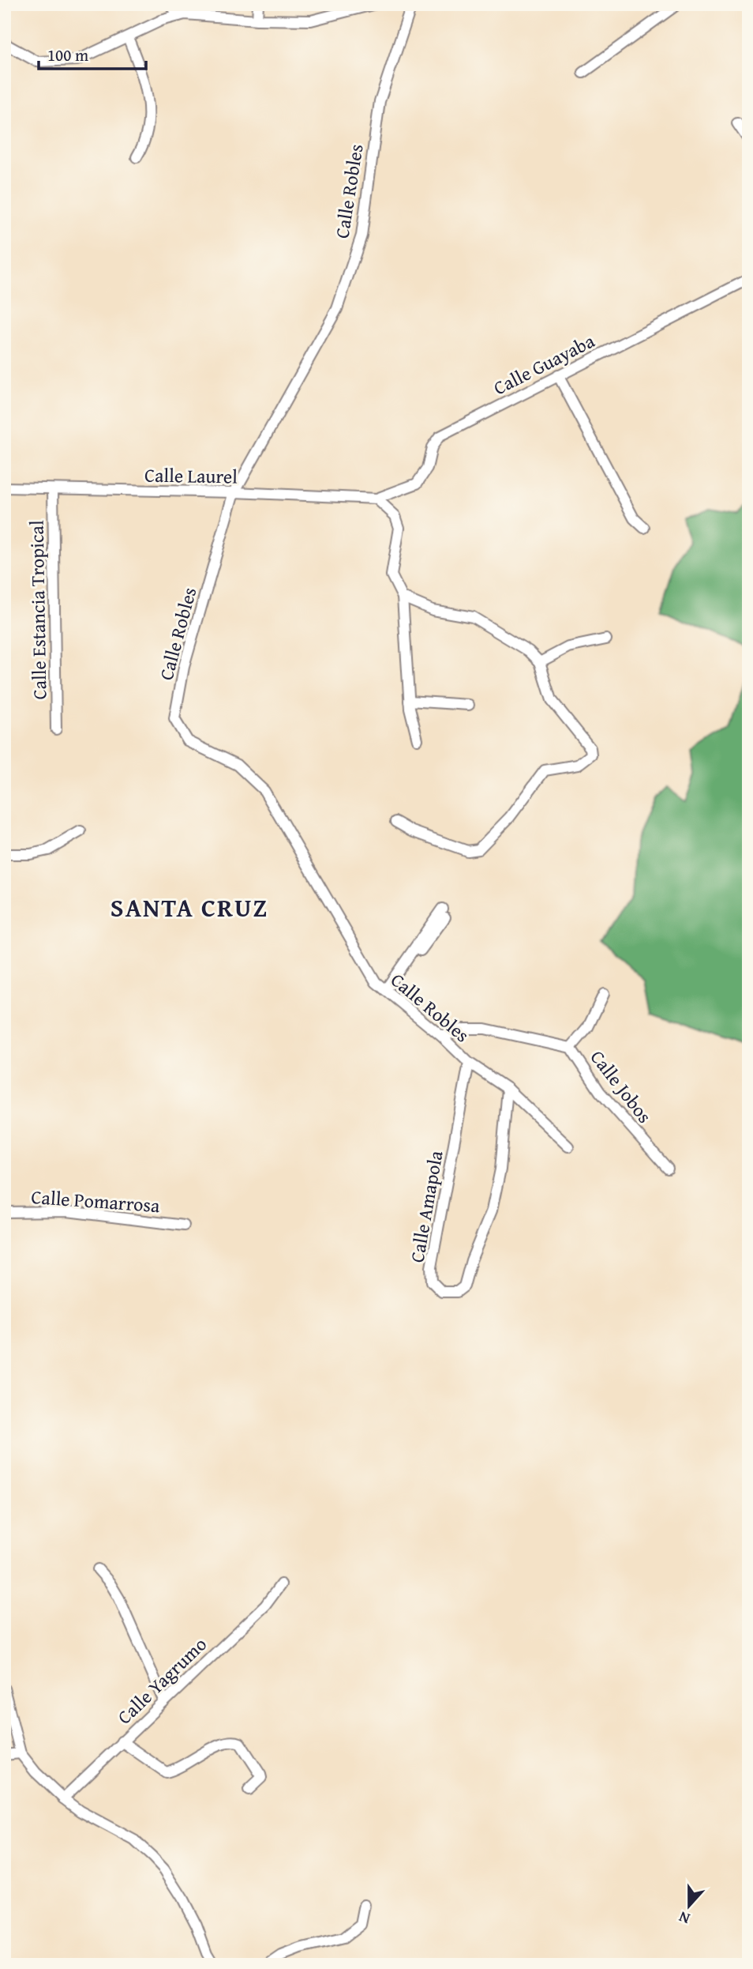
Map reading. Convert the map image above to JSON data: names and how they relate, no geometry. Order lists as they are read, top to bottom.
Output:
{
  "streets": {
    "street": [
      "Calle Robles",
      "Calle Guayaba",
      "Calle Laurel",
      "Calle Estancia Tropical",
      "Calle Jobos",
      "Calle Pomarrosa",
      "Calle Amapola",
      "Calle Yagrumo"
    ]
  },
  "crossings": [
    ["Calle Robles", "Calle Laurel"],
    ["Calle Robles", "Calle Jobos"],
    ["Calle Robles", "Calle Amapola"],
    ["Calle Guayaba", "Calle Laurel"],
    ["Calle Laurel", "Calle Estancia Tropical"]
  ],
  "districts": ["SANTA CRUZ"],
  "scale_bar": "100 m",
  "north": "bottom"
}
